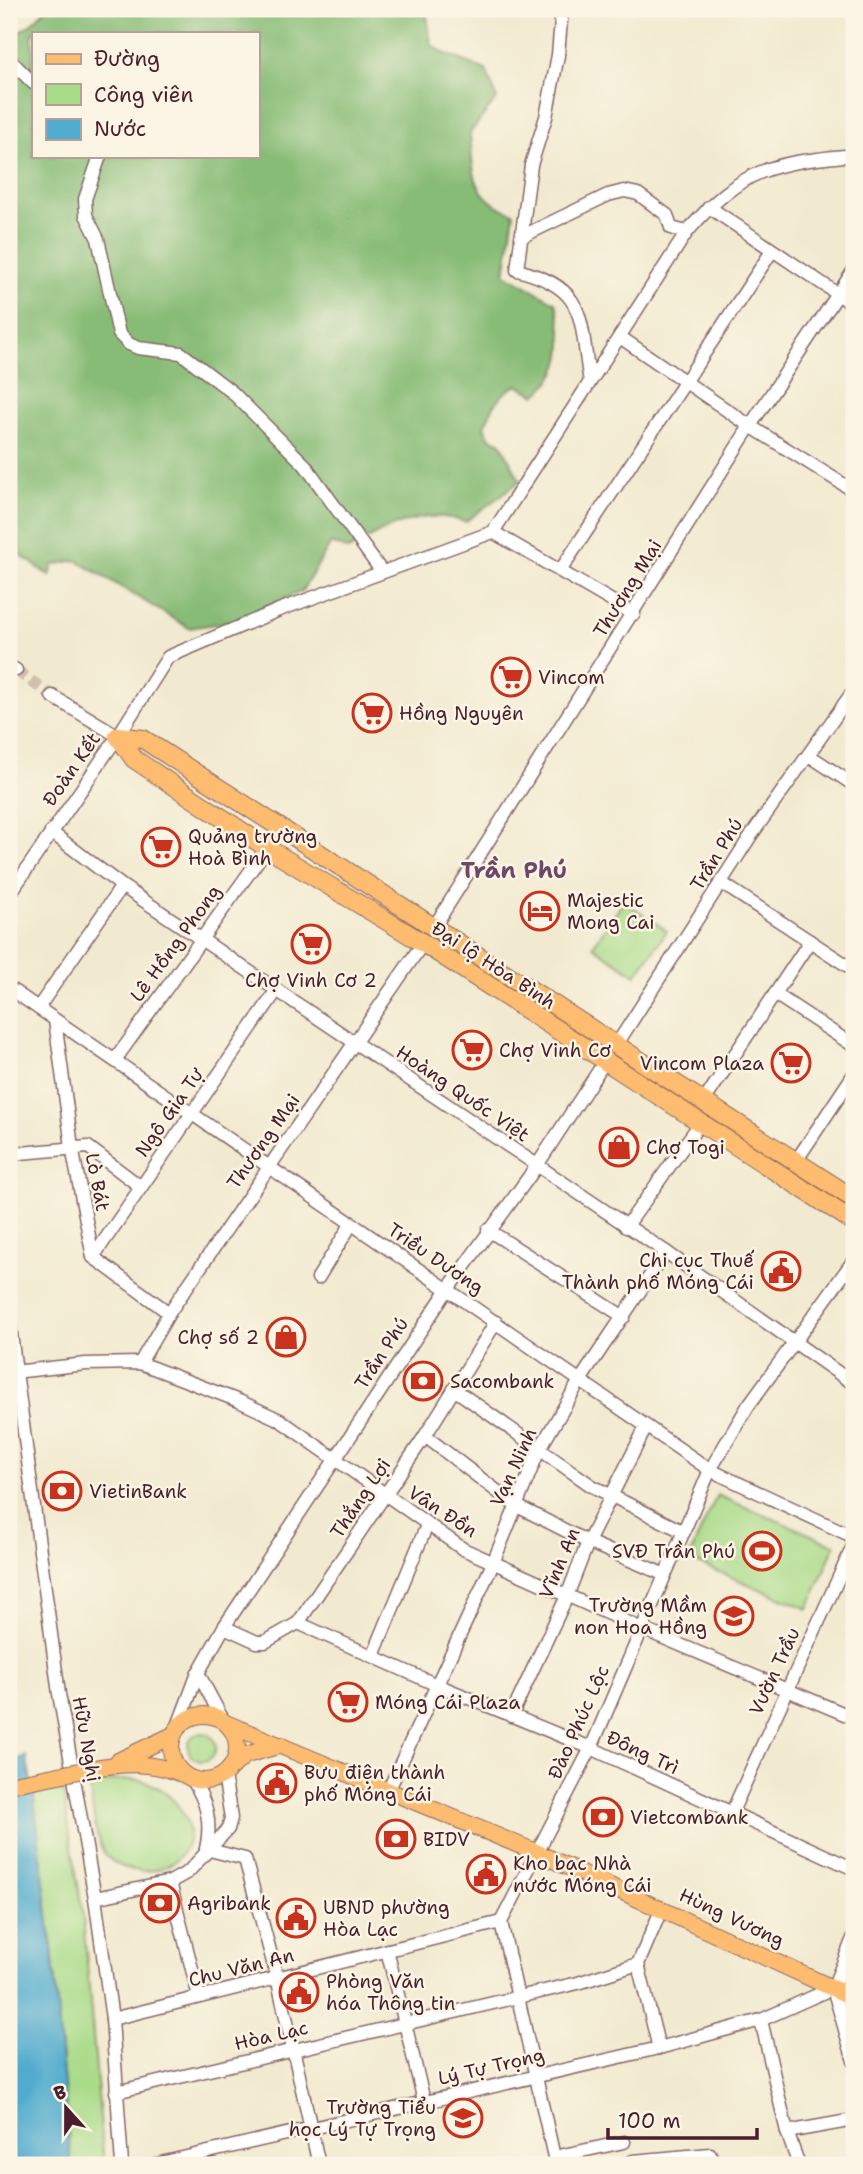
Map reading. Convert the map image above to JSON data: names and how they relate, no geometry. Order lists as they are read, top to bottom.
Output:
{
  "streets": {
    "highway": ["Đại lộ Hòa Bình"],
    "main road": ["Hùng Vương"],
    "street": [
      "Thương Mại",
      "Đoàn Kết",
      "Trần Phú",
      "Lê Hồng Phong",
      "Hoàng Quốc Việt",
      "Ngô Gia Tự",
      "Lò Bát",
      "Triều Dương",
      "Vạn Ninh",
      "Thắng Lợi",
      "Vân Đồn",
      "Vĩnh An",
      "Vườn Trầu",
      "Đào Phúc Lộc",
      "Hữu Nghị",
      "Đông Trì",
      "Chu Văn An",
      "Hòa Lạc",
      "Lý Tự Trọng"
    ]
  },
  "crossings": [
    ["Thương Mại", "Đại lộ Hòa Bình"],
    ["Thương Mại", "Hoàng Quốc Việt"],
    ["Thương Mại", "Triều Dương"],
    ["Thương Mại", "Vân Đồn"],
    ["Đoàn Kết", "Đại lộ Hòa Bình"],
    ["Đoàn Kết", "Hoàng Quốc Việt"],
    ["Trần Phú", "Đại lộ Hòa Bình"],
    ["Trần Phú", "Hoàng Quốc Việt"],
    ["Trần Phú", "Triều Dương"],
    ["Trần Phú", "Thắng Lợi"],
    ["Trần Phú", "Vân Đồn"],
    ["Trần Phú", "Hùng Vương"],
    ["Lê Hồng Phong", "Đại lộ Hòa Bình"],
    ["Lê Hồng Phong", "Hoàng Quốc Việt"],
    ["Lê Hồng Phong", "Triều Dương"],
    ["Hoàng Quốc Việt", "Ngô Gia Tự"],
    ["Hoàng Quốc Việt", "Vạn Ninh"],
    ["Hoàng Quốc Việt", "Đào Phúc Lộc"],
    ["Ngô Gia Tự", "Lò Bát"],
    ["Ngô Gia Tự", "Triều Dương"],
    ["Lò Bát", "Triều Dương"],
    ["Triều Dương", "Vạn Ninh"],
    ["Triều Dương", "Thắng Lợi"],
    ["Triều Dương", "Vĩnh An"],
    ["Triều Dương", "Đào Phúc Lộc"],
    ["Vạn Ninh", "Vân Đồn"],
    ["Vạn Ninh", "Đông Trì"],
    ["Vạn Ninh", "Hùng Vương"],
    ["Thắng Lợi", "Vân Đồn"],
    ["Thắng Lợi", "Đông Trì"],
    ["Vân Đồn", "Vĩnh An"],
    ["Vân Đồn", "Vườn Trầu"],
    ["Vân Đồn", "Đào Phúc Lộc"],
    ["Vân Đồn", "Hữu Nghị"],
    ["Vĩnh An", "Đông Trì"],
    ["Vườn Trầu", "Đông Trì"],
    ["Đào Phúc Lộc", "Đông Trì"],
    ["Đào Phúc Lộc", "Hùng Vương"],
    ["Đào Phúc Lộc", "Chu Văn An"],
    ["Hữu Nghị", "Chu Văn An"],
    ["Hữu Nghị", "Hòa Lạc"],
    ["Hùng Vương", "Lý Tự Trọng"]
  ],
  "districts": ["Trần Phú"],
  "places": {
    "supermarket": [
      "Vincom",
      "Hồng Nguyên",
      "Quảng trường Hoà Bình",
      "Chợ Vinh Cơ 2",
      "Chợ Vinh Cơ",
      "Vincom Plaza",
      "Móng Cái Plaza"
    ],
    "hotel": ["Majestic Mong Cai"],
    "shop": ["Chợ Togi", "Chợ số 2"],
    "public building": [
      "Chi cục Thuế Thành phố Móng Cái",
      "Bưu điện thành phố Móng Cái",
      "Kho bạc Nhà nước Móng Cái",
      "UBND phường Hòa Lạc",
      "Phòng Văn hóa Thông tin"
    ],
    "bank": [
      "Sacombank",
      "VietinBank",
      "Vietcombank",
      "BIDV",
      "Agribank"
    ],
    "sports": ["SVĐ Trần Phú"],
    "school or university": ["Trường Mầm non Hoa Hồng", "Trường Tiểu học Lý Tự Trọng"]
  },
  "legend": ["Đường", "Công viên", "Nước"],
  "scale_bar": "100 m",
  "north": "top"
}
